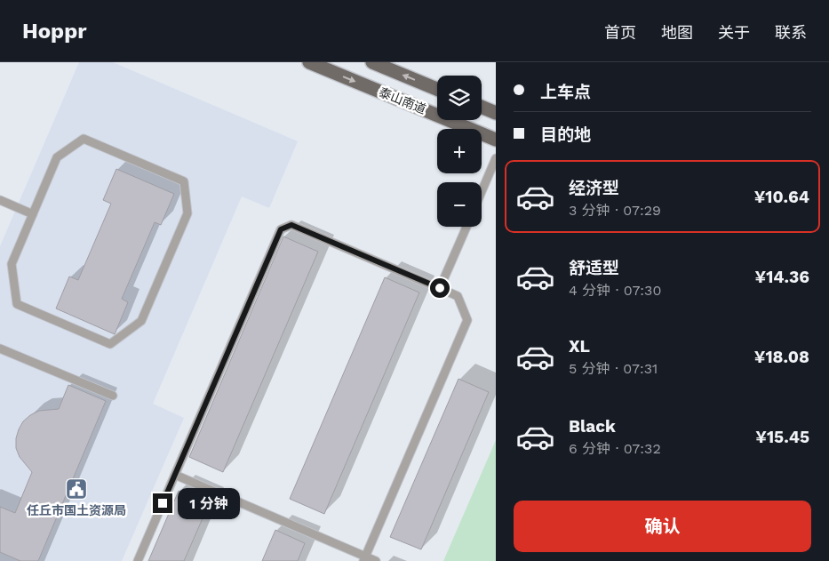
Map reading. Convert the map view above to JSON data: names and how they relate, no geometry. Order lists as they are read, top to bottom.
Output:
{
  "streets": {
    "main road": ["泰山南道"]
  },
  "places": {
    "public building": ["任丘市国土资源局"]
  },
  "page": {
    "header": "Hoppr",
    "nav": [
      "首页",
      "地图",
      "关于",
      "联系"
    ],
    "banner": ["上车点", "目的地"],
    "map_buttons": ["+", "−"],
    "list": [
      {
        "name": "经济型",
        "note": "3 分钟 · 07:29",
        "value": "¥10.64"
      },
      {
        "name": "舒适型",
        "note": "4 分钟 · 07:30",
        "value": "¥14.36"
      },
      {
        "name": "XL",
        "note": "5 分钟 · 07:31",
        "value": "¥18.08"
      },
      {
        "name": "Black",
        "note": "6 分钟 · 07:32",
        "value": "¥15.45"
      }
    ],
    "bubble": "1 分钟",
    "buttons": "确认"
  }
}
